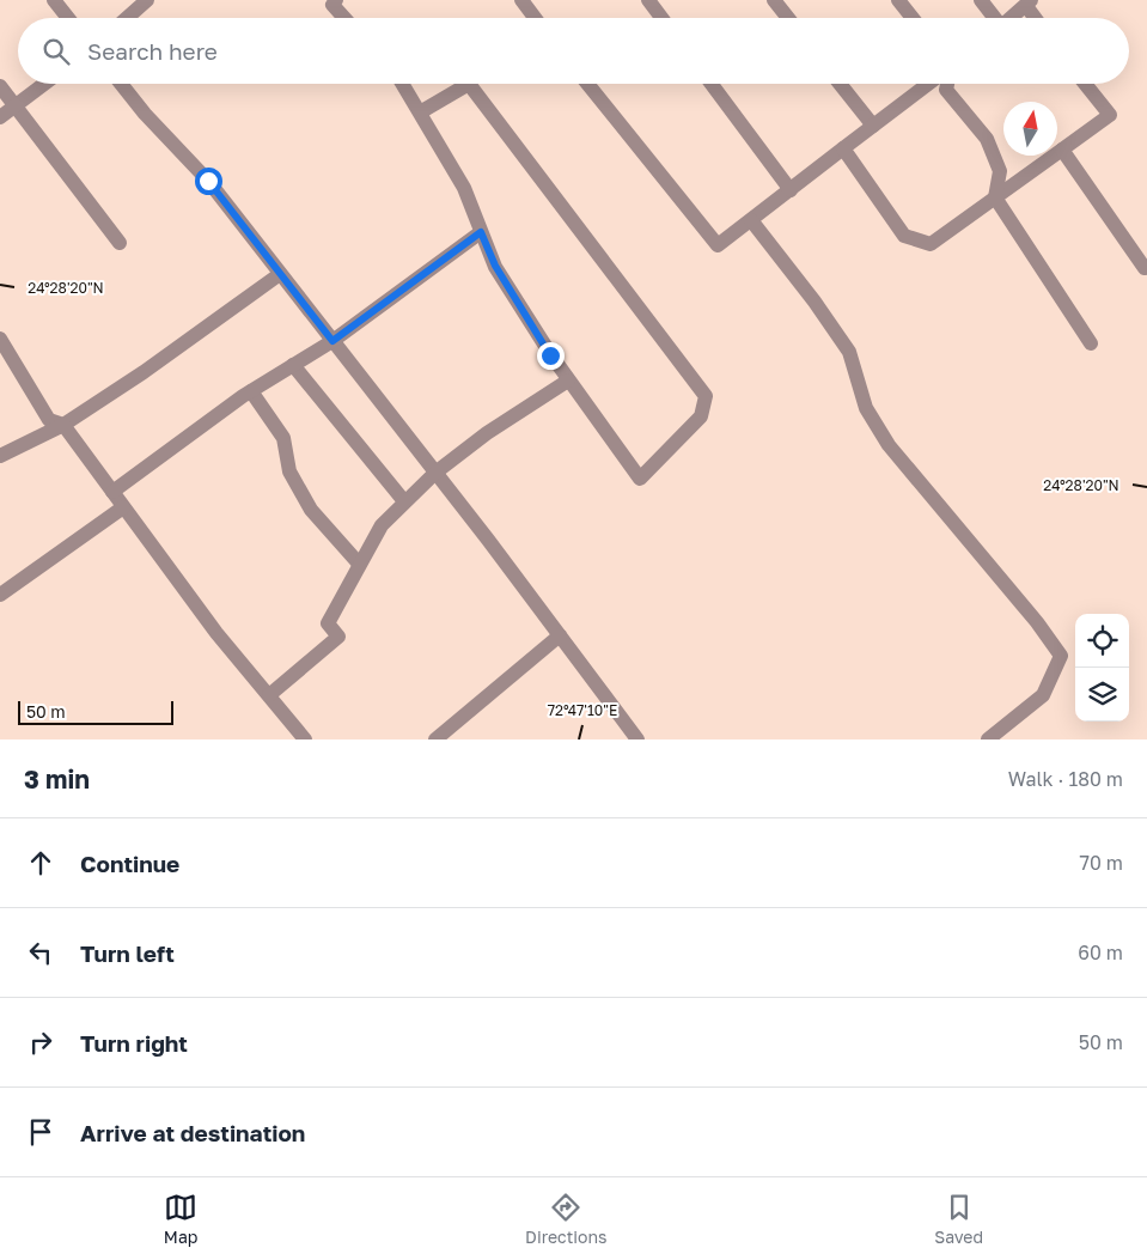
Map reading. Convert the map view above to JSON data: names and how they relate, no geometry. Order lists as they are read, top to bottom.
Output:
{
  "scale_bar": "50 m",
  "north": "top",
  "page": {
    "search": "Search here",
    "scale": "50 m",
    "heading": ["3 min", "Walk · 180 m"],
    "list": [
      ["Continue", "70 m"],
      ["Turn left", "60 m"],
      ["Turn right", "50 m"],
      "Arrive at destination"
    ],
    "nav": ["Map", "Directions", "Saved"]
  },
  "coordinates": ["24°28'20\"N", "72°47'10\"E"]
}
